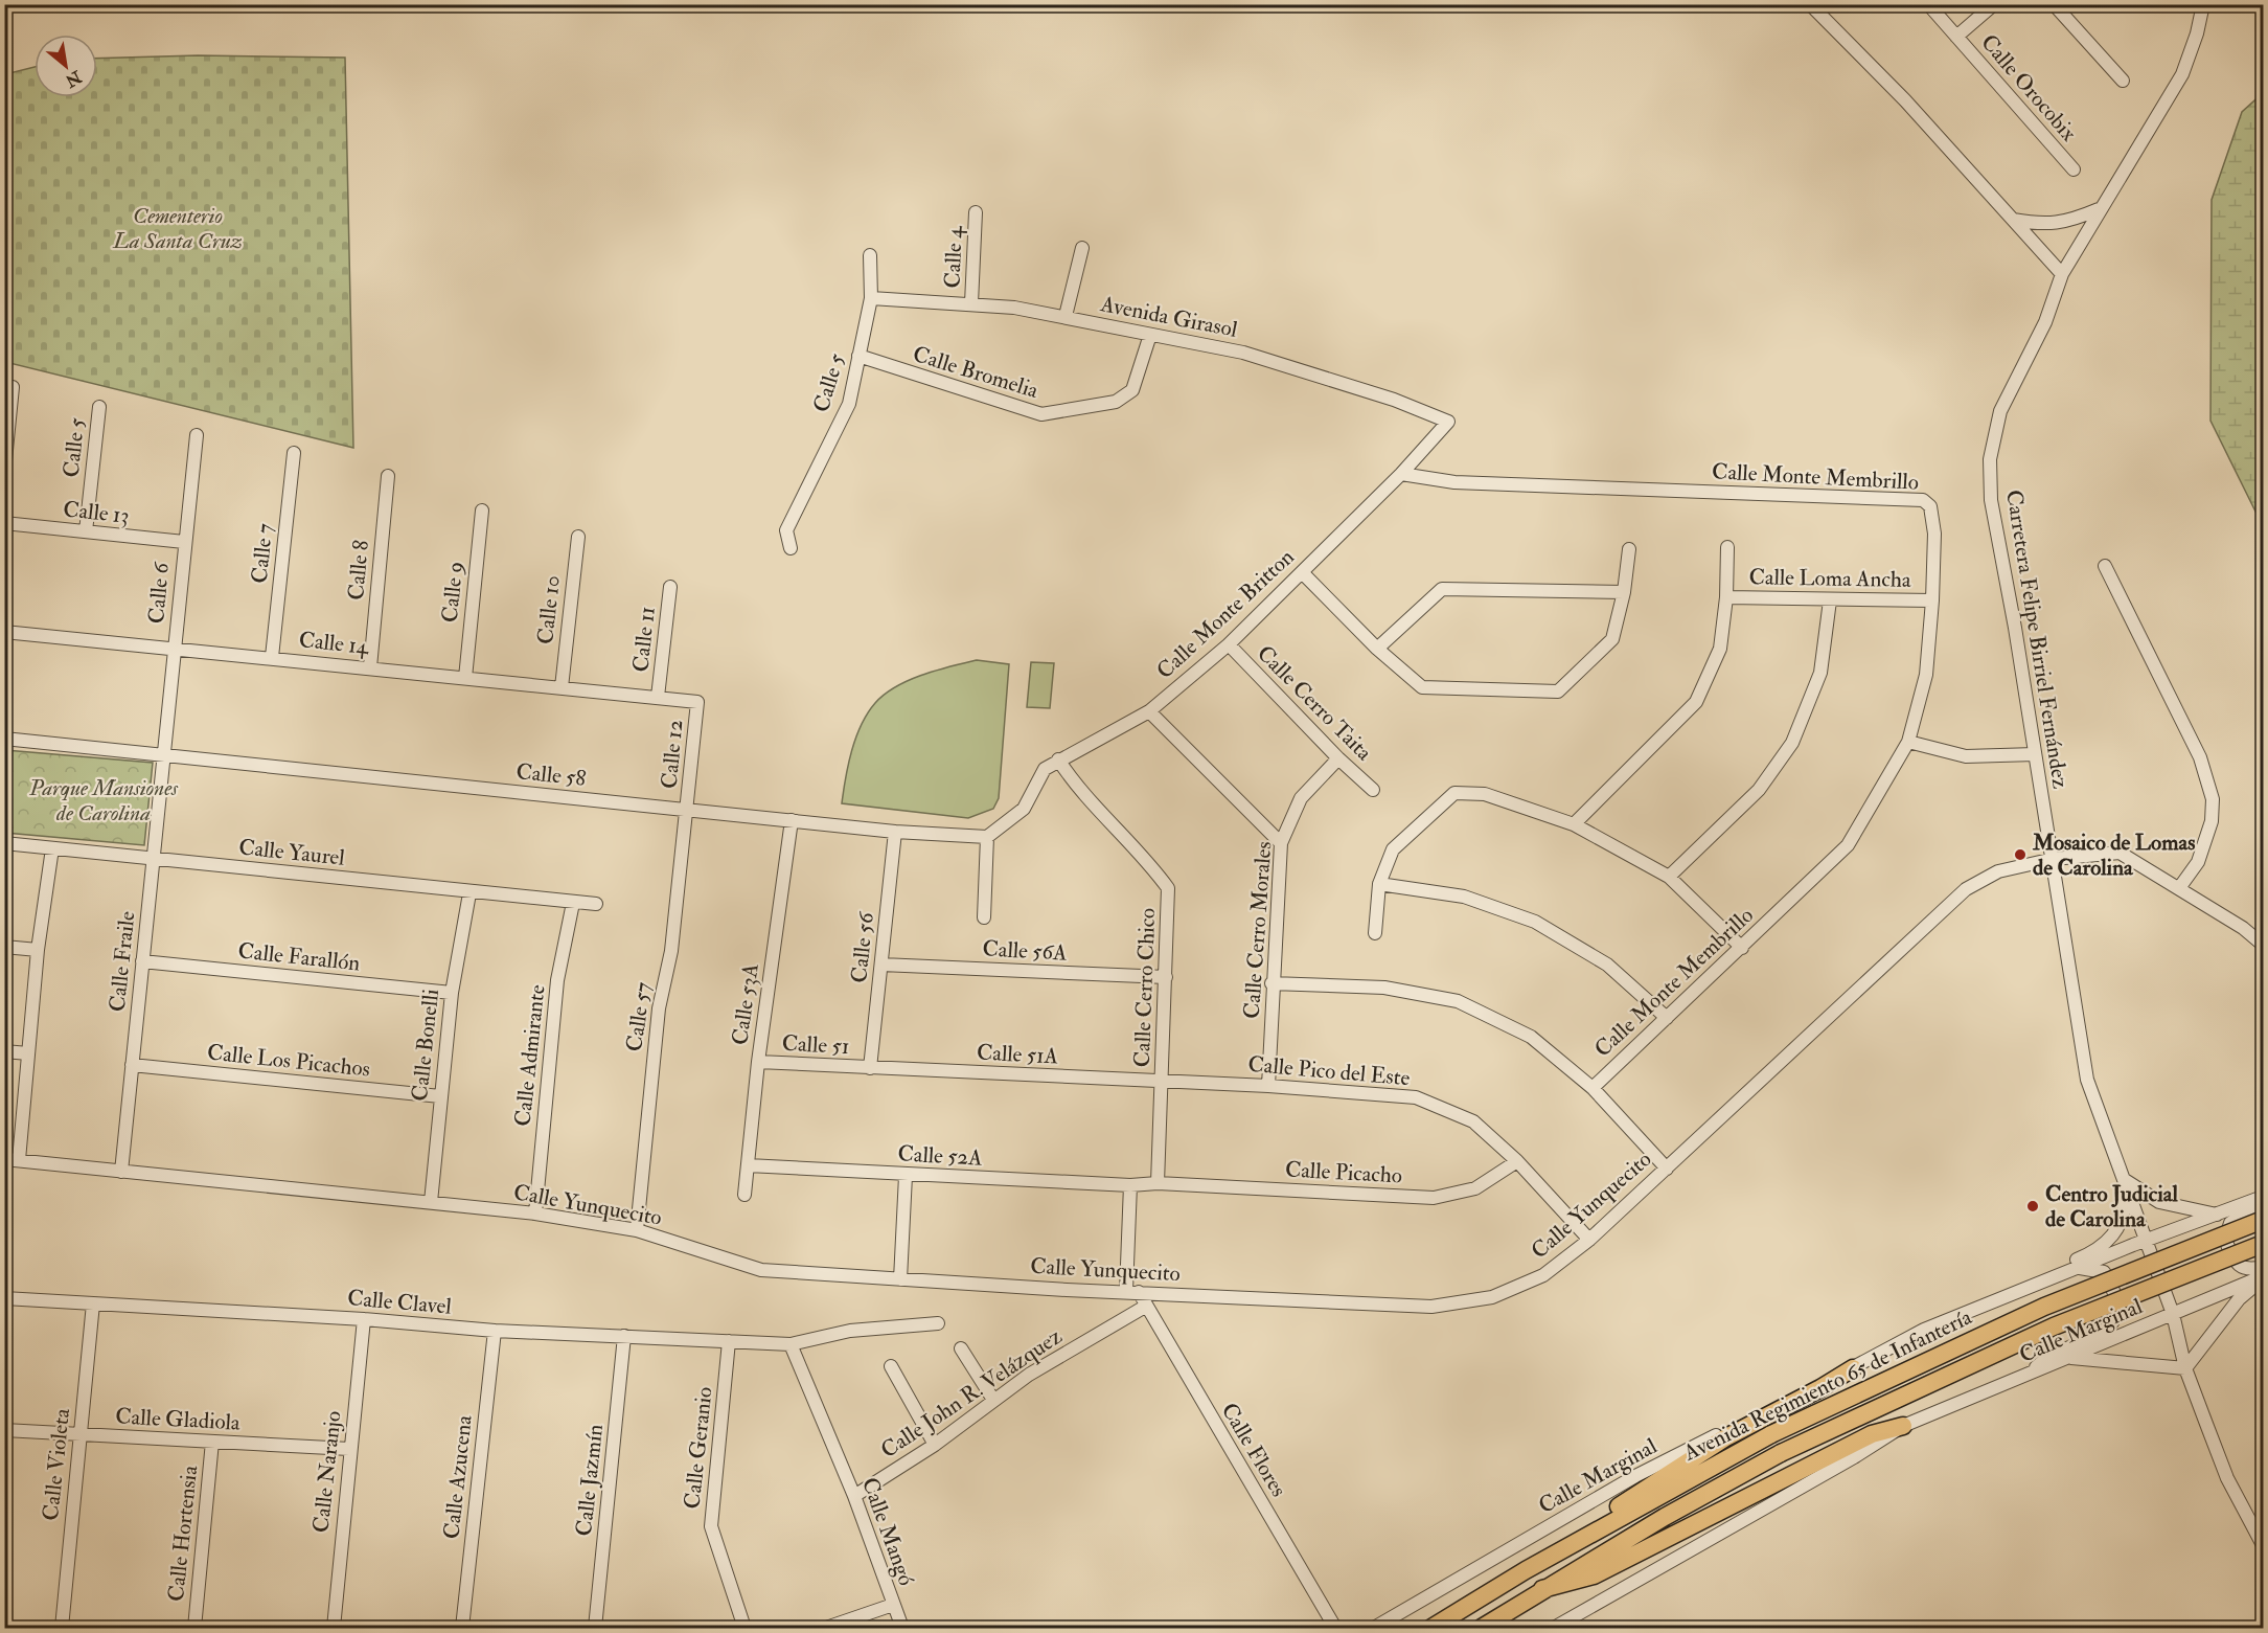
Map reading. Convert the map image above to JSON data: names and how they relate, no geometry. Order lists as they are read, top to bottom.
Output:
{
  "streets": {
    "main road": ["Avenida Regimiento 65 de Infantería"],
    "street": [
      "Calle Orocobix",
      "Calle 4",
      "Avenida Girasol",
      "Calle Bromelia",
      "Calle 5",
      "Calle Monte Membrillo",
      "Calle 13",
      "Calle 7",
      "Calle 8",
      "Calle Loma Ancha",
      "Calle 9",
      "Calle 6",
      "Calle 10",
      "Calle Monte Britton",
      "Calle 11",
      "Carretera Felipe Birriel Fernández",
      "Calle 14",
      "Calle Cerro Taita",
      "Calle 12",
      "Calle 58",
      "Calle Yaurel",
      "Calle Cerro Morales",
      "Calle 56",
      "Calle 56A",
      "Calle Farallón",
      "Calle Fraile",
      "Calle Cerro Chico",
      "Calle 53A",
      "Calle 57",
      "Calle Bonelli",
      "Calle 51",
      "Calle 51A",
      "Calle Admirante",
      "Calle Los Picachos",
      "Calle Pico del Este",
      "Calle 52A",
      "Calle Picacho",
      "Calle Yunquecito",
      "Calle Clavel",
      "Calle Marginal",
      "Calle John R. Velázquez",
      "Calle Gladiola",
      "Calle Geranio",
      "Calle Flores",
      "Calle Violeta",
      "Calle Naranjo",
      "Calle Azucena",
      "Calle Jazmín",
      "Calle Mangó",
      "Calle Hortensia"
    ]
  },
  "crossings": [
    ["Calle 4", "Avenida Girasol"],
    ["Avenida Girasol", "Calle Bromelia"],
    ["Avenida Girasol", "Calle 5"],
    ["Avenida Girasol", "Calle Monte Britton"],
    ["Calle Bromelia", "Calle 5"],
    ["Calle 5", "Calle 13"],
    ["Calle Monte Membrillo", "Calle Loma Ancha"],
    ["Calle Monte Membrillo", "Calle Monte Britton"],
    ["Calle 13", "Calle 6"],
    ["Calle 7", "Calle 14"],
    ["Calle 8", "Calle 14"],
    ["Calle 9", "Calle 14"],
    ["Calle 6", "Calle 14"],
    ["Calle 6", "Calle 58"],
    ["Calle 6", "Calle Fraile"],
    ["Calle 10", "Calle 14"],
    ["Calle Monte Britton", "Calle Cerro Taita"],
    ["Calle Monte Britton", "Calle Cerro Chico"],
    ["Calle 11", "Calle 14"],
    ["Carretera Felipe Birriel Fernández", "Calle Yunquecito"],
    ["Carretera Felipe Birriel Fernández", "Calle Marginal"],
    ["Calle 14", "Calle 12"],
    ["Calle Cerro Taita", "Calle Cerro Morales"],
    ["Calle 12", "Calle 58"],
    ["Calle 12", "Calle 57"],
    ["Calle 58", "Calle 56"],
    ["Calle 58", "Calle Fraile"],
    ["Calle 58", "Calle 53A"],
    ["Calle 58", "Calle 57"],
    ["Calle Yaurel", "Calle Fraile"],
    ["Calle Yaurel", "Calle Bonelli"],
    ["Calle Yaurel", "Calle Admirante"],
    ["Calle Cerro Morales", "Calle Pico del Este"],
    ["Calle 56", "Calle 56A"],
    ["Calle 56", "Calle 51"],
    ["Calle 56", "Calle 51A"],
    ["Calle 56A", "Calle Cerro Chico"],
    ["Calle Farallón", "Calle Fraile"],
    ["Calle Farallón", "Calle Bonelli"],
    ["Calle Fraile", "Calle Los Picachos"],
    ["Calle Fraile", "Calle Yunquecito"],
    ["Calle Cerro Chico", "Calle 51A"],
    ["Calle Cerro Chico", "Calle Pico del Este"],
    ["Calle Cerro Chico", "Calle Picacho"],
    ["Calle 53A", "Calle 51"],
    ["Calle 53A", "Calle 52A"],
    ["Calle 57", "Calle Yunquecito"],
    ["Calle Bonelli", "Calle Los Picachos"],
    ["Calle Bonelli", "Calle Yunquecito"],
    ["Calle 51", "Calle 51A"],
    ["Calle 51A", "Calle Pico del Este"],
    ["Calle Admirante", "Calle Yunquecito"],
    ["Calle Pico del Este", "Calle Picacho"],
    ["Calle Pico del Este", "Calle Yunquecito"],
    ["Calle 52A", "Calle Picacho"],
    ["Calle Yunquecito", "Calle Flores"],
    ["Calle Clavel", "Calle Geranio"],
    ["Calle Clavel", "Calle Violeta"],
    ["Calle Clavel", "Calle Naranjo"],
    ["Calle Clavel", "Calle Azucena"],
    ["Calle Clavel", "Calle Jazmín"],
    ["Calle Clavel", "Calle Mangó"],
    ["Calle John R. Velázquez", "Calle Flores"],
    ["Calle John R. Velázquez", "Calle Mangó"],
    ["Calle Gladiola", "Calle Violeta"],
    ["Calle Gladiola", "Calle Naranjo"],
    ["Calle Gladiola", "Calle Hortensia"]
  ],
  "parks": ["Cementerio La Santa Cruz", "Parque Mansiones de Carolina"],
  "places": ["Mosaico de Lomas de Carolina", "Centro Judicial de Carolina"],
  "north": "bottom right"
}
